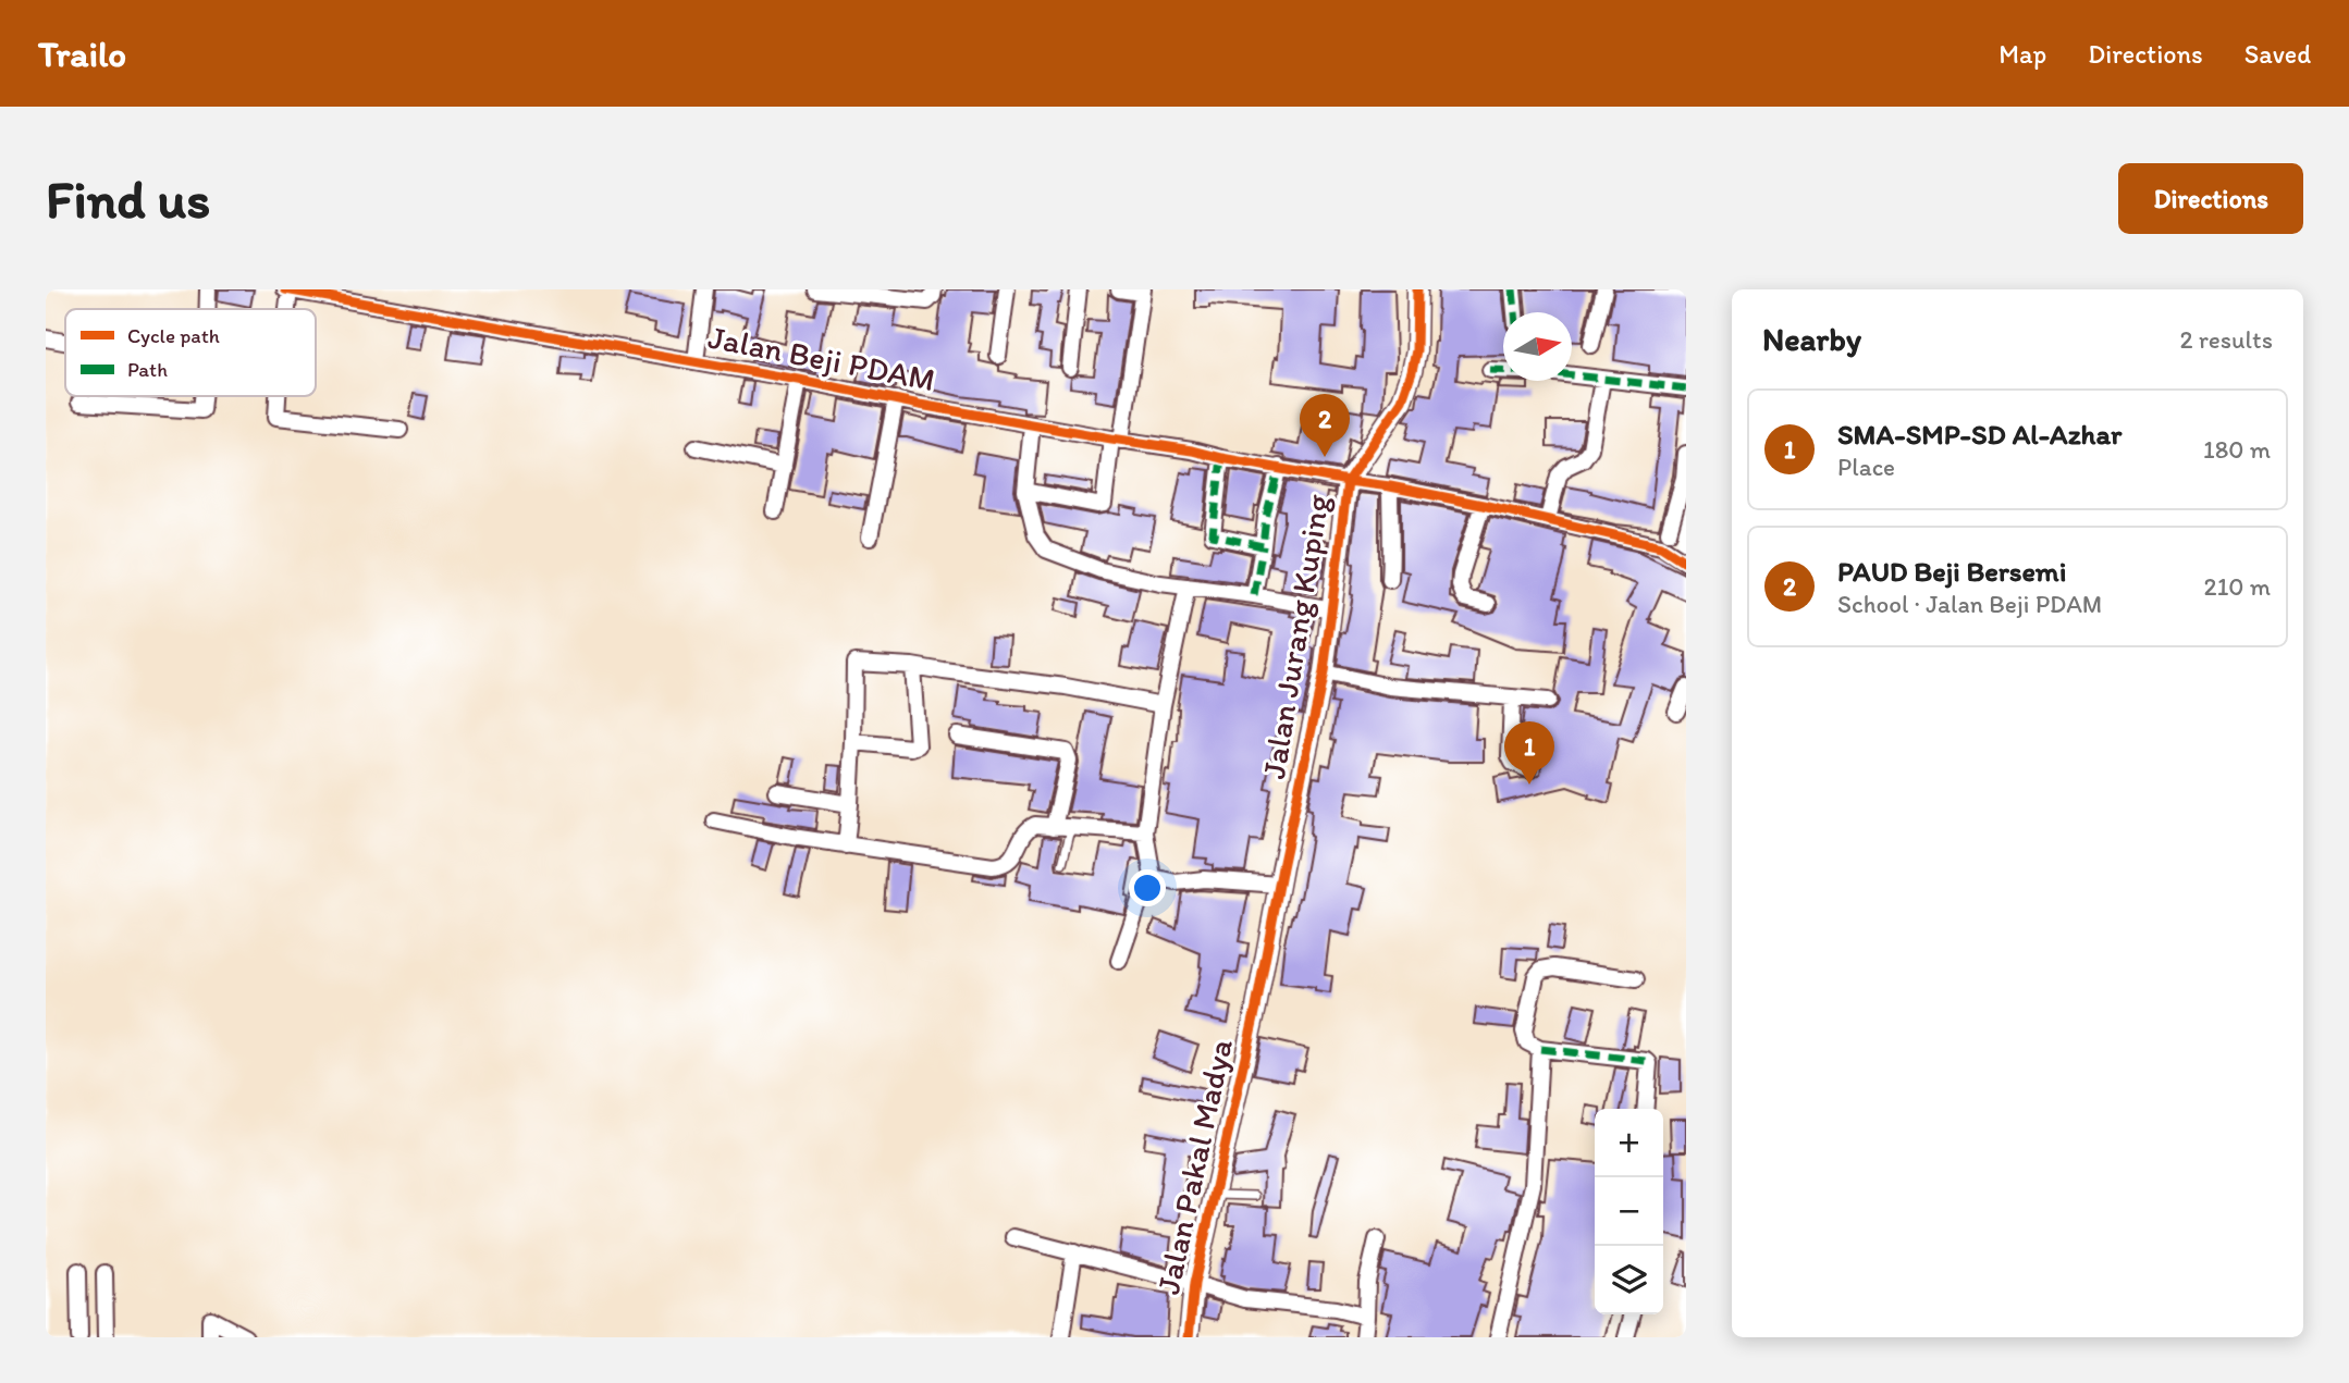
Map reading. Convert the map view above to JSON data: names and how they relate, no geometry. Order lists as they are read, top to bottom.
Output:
{
  "streets": {
    "street": ["Jalan Beji PDAM", "Jalan Jurang Kuping", "Jalan Pakal Madya"]
  },
  "crossings": [
    ["Jalan Beji PDAM", "Jalan Jurang Kuping"],
    ["Jalan Jurang Kuping", "Jalan Pakal Madya"]
  ],
  "legend": ["Cycle path", "Path"],
  "north": "right",
  "page": {
    "header": "Trailo",
    "nav": ["Map", "Directions", "Saved"],
    "buttons": "Directions",
    "title": "Find us",
    "heading": ["Nearby", "2 results"],
    "list": [
      {
        "mark": "1",
        "name": "SMA-SMP-SD Al-Azhar",
        "note": "Place",
        "value": "180 m"
      },
      {
        "mark": "2",
        "name": "PAUD Beji Bersemi",
        "note": "School · Jalan Beji PDAM",
        "value": "210 m"
      }
    ],
    "pins": ["2", "1"],
    "map_buttons": ["+", "−"]
  }
}
